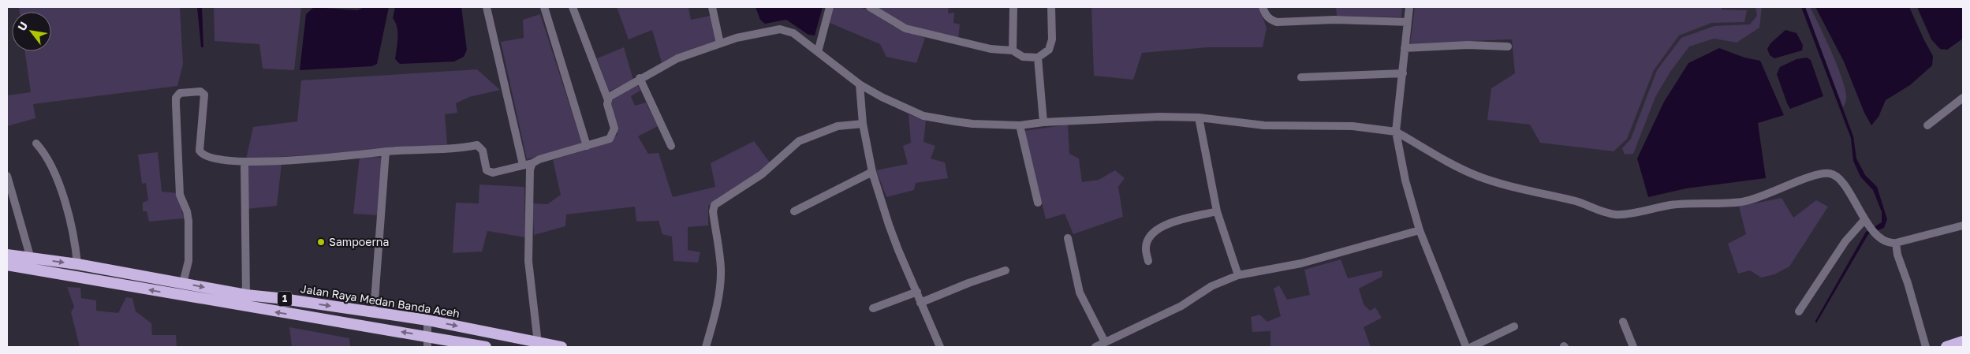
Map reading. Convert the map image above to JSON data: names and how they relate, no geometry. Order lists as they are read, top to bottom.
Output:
{
  "streets": {
    "highway": ["1", "Jalan Raya Medan Banda Aceh"]
  },
  "places": ["Sampoerna"],
  "north": "top left"
}
